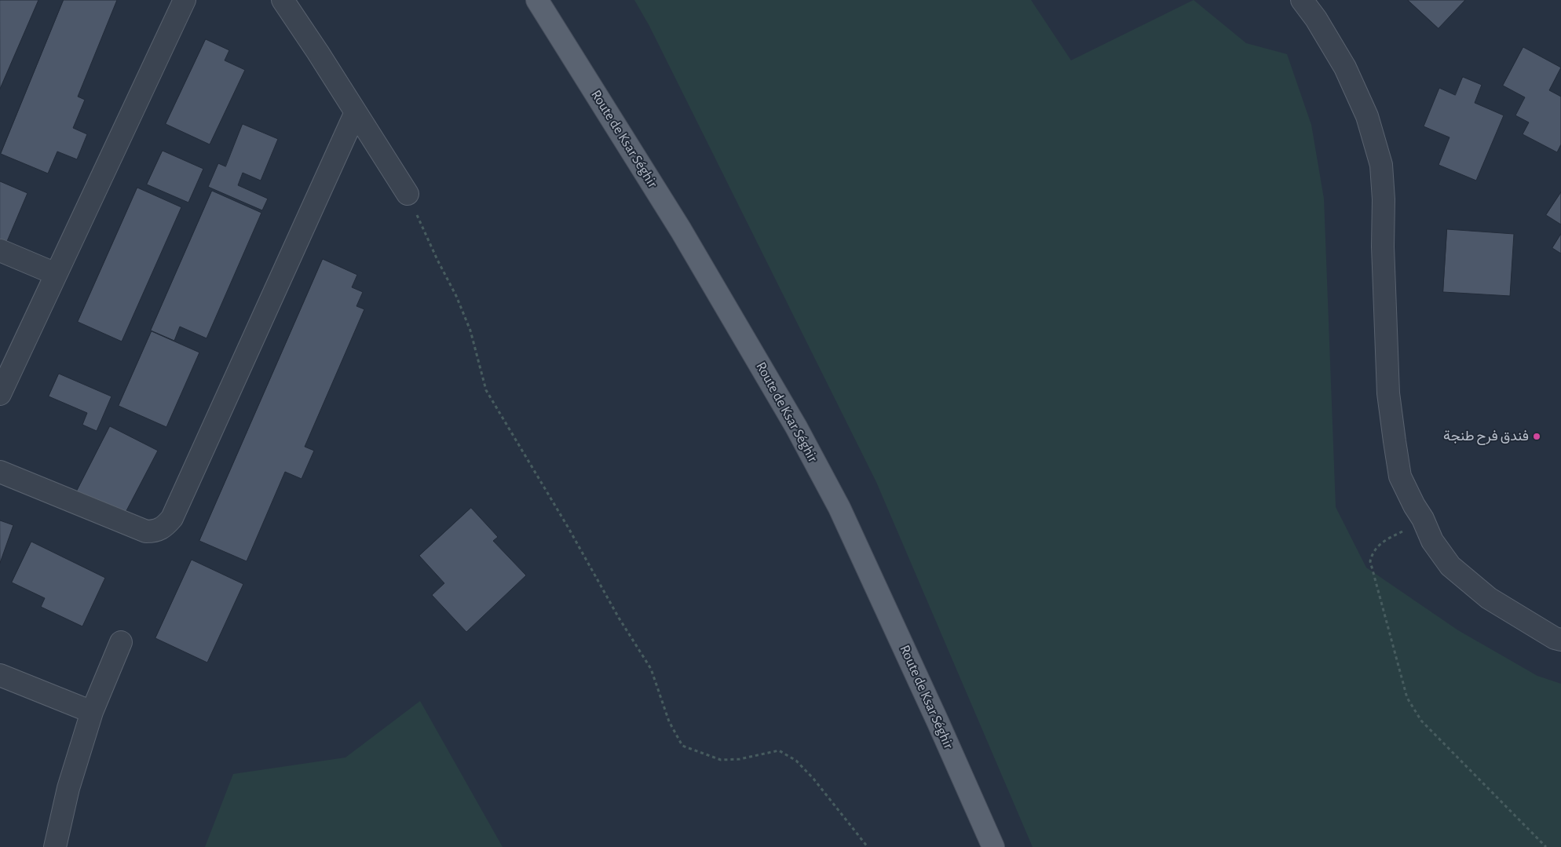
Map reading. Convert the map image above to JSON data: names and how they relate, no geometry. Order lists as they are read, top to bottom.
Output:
{
  "streets": {
    "main road": ["Route de Ksar Séghir"]
  },
  "places": ["فندق فرح طنجة"]
}
